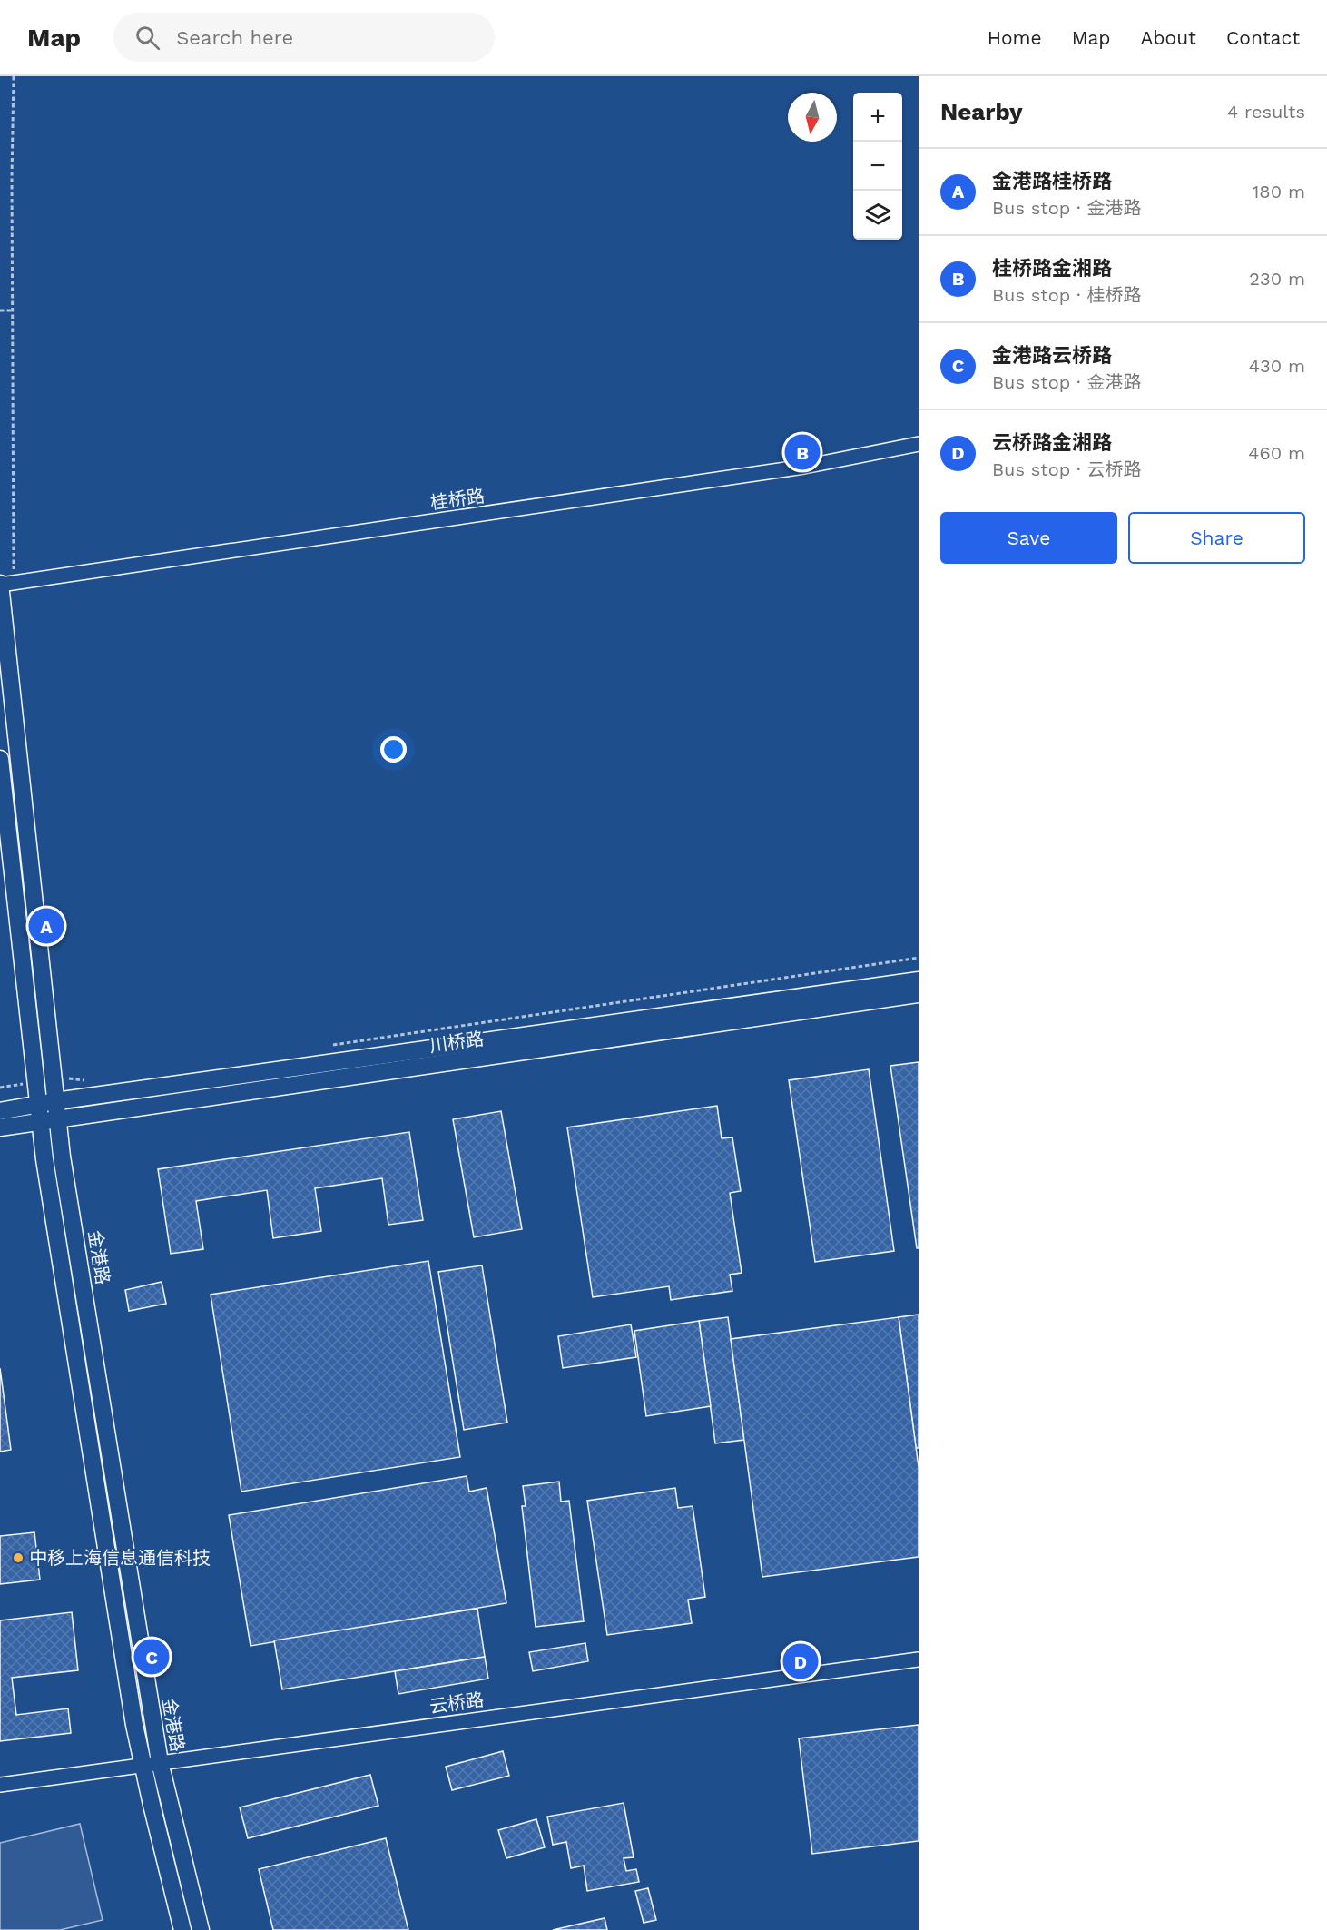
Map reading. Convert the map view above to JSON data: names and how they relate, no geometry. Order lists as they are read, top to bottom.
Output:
{
  "streets": {
    "street": [
      "桂桥路",
      "川桥路",
      "金港路",
      "云桥路"
    ]
  },
  "crossings": [
    ["桂桥路", "金港路"],
    ["川桥路", "金港路"],
    ["金港路", "云桥路"]
  ],
  "places": ["中移上海信息通信科技"],
  "north": "bottom",
  "page": {
    "header": "Map",
    "search": "Search here",
    "nav": [
      "Home",
      "Map",
      "About",
      "Contact"
    ],
    "heading": ["Nearby", "4 results"],
    "map_buttons": ["+", "−"],
    "list": [
      {
        "mark": "A",
        "name": "金港路桂桥路",
        "note": "Bus stop · 金港路",
        "value": "180 m"
      },
      {
        "mark": "B",
        "name": "桂桥路金湘路",
        "note": "Bus stop · 桂桥路",
        "value": "230 m"
      },
      {
        "mark": "C",
        "name": "金港路云桥路",
        "note": "Bus stop · 金港路",
        "value": "430 m"
      },
      {
        "mark": "D",
        "name": "云桥路金湘路",
        "note": "Bus stop · 云桥路",
        "value": "460 m"
      }
    ],
    "pins": [
      "B",
      "A",
      "C",
      "D"
    ],
    "buttons": ["Save", "Share"]
  }
}
